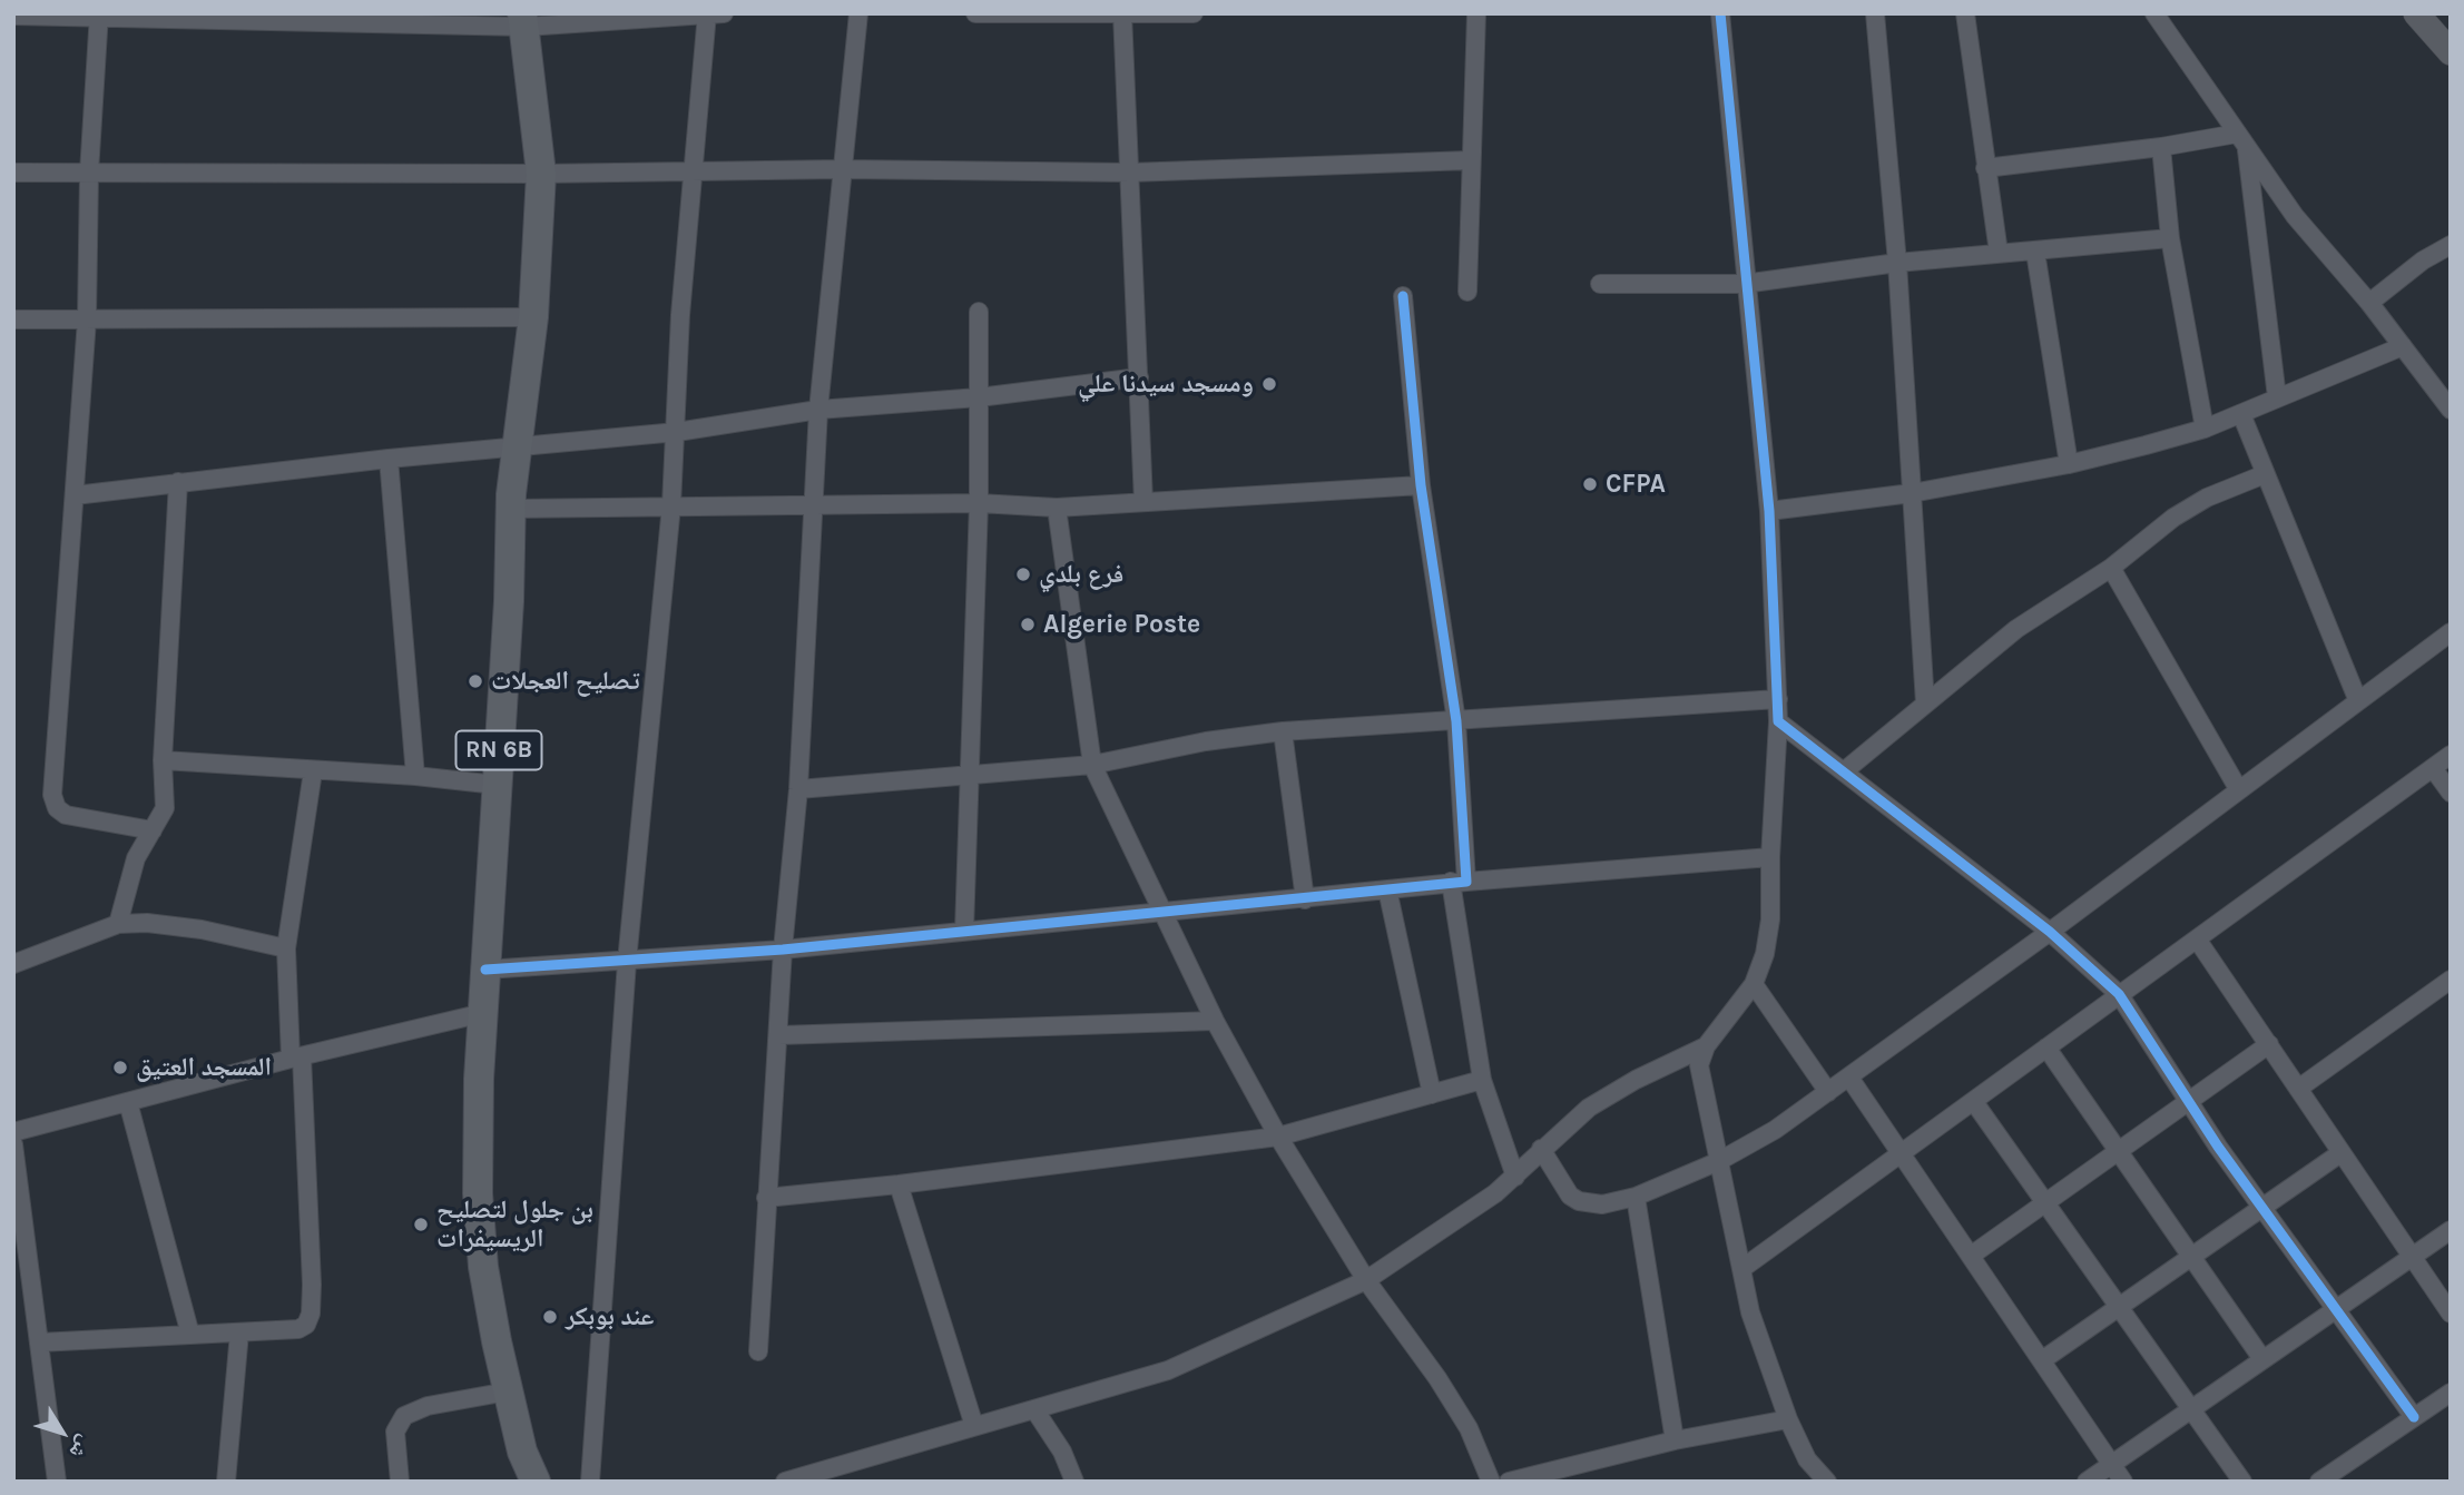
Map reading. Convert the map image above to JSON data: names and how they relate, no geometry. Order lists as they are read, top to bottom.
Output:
{
  "streets": {
    "main road": ["RN 6B"]
  },
  "places": [
    "ومسجد سيدنا علي",
    "CFPA",
    "فرع بلدي",
    "Algerie Poste",
    "تصليح العجلات",
    "المسجد العتيق",
    "بن جلول لتصليح الريسيفرات",
    "عند بوبكر"
  ],
  "north": "bottom right"
}
